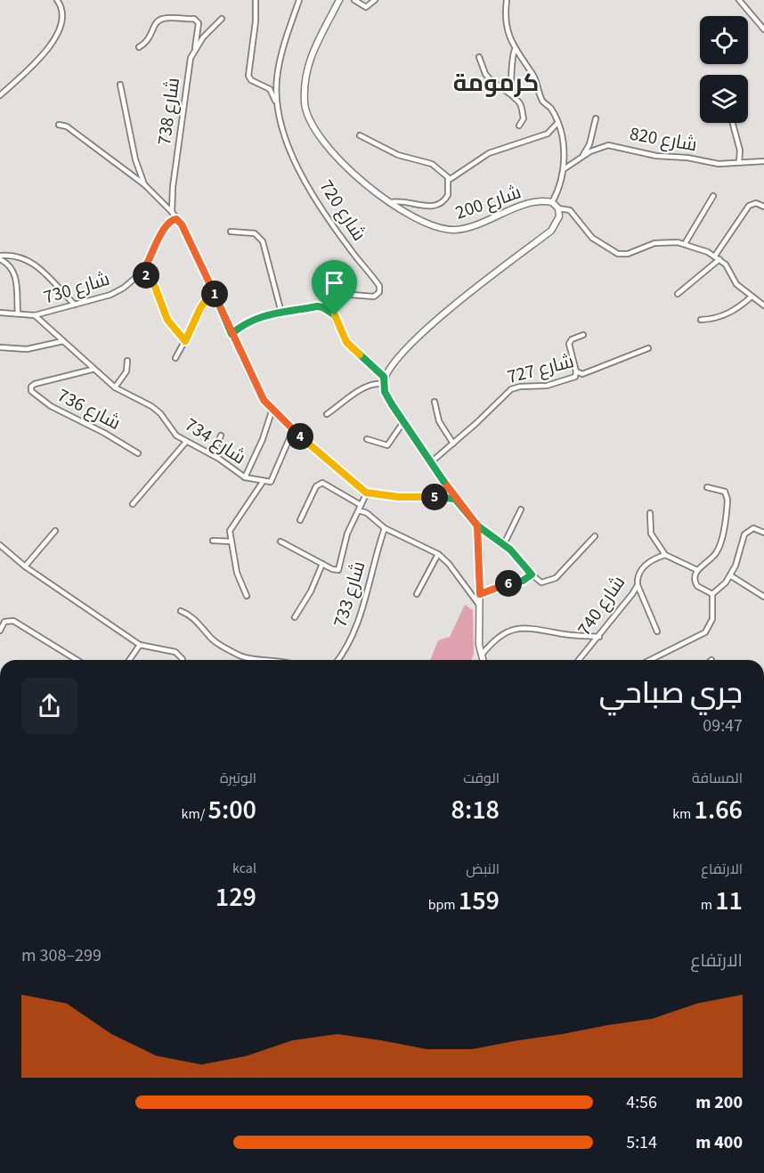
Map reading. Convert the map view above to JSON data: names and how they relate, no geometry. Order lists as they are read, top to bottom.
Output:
{
  "streets": {
    "main road": ["شارع 200"],
    "street": [
      "شارع 738",
      "شارع 820",
      "شارع 720",
      "شارع 730",
      "شارع 727",
      "شارع 736",
      "شارع 734",
      "شارع 733",
      "شارع 740"
    ]
  },
  "crossings": [
    ["شارع 730", "شارع 734"],
    ["شارع 736", "شارع 734"]
  ],
  "districts": ["كرمومة"],
  "page": {
    "pins": [
      "2",
      "1",
      "4",
      "5",
      "6"
    ],
    "heading": ["جري صباحي", "09:47"],
    "stats": [
      ["المسافة", "1.66 km"],
      ["الوقت", "8:18"],
      ["الوتيرة", "5:00 /km"],
      ["الارتفاع", "11 m"],
      ["النبض", "159 bpm"],
      ["kcal", "129"]
    ],
    "chart": ["الارتفاع", "299–308 m"],
    "list": [
      {
        "name": "200 m",
        "note": "4:56"
      },
      {
        "name": "400 m",
        "note": "5:14"
      }
    ]
  }
}
